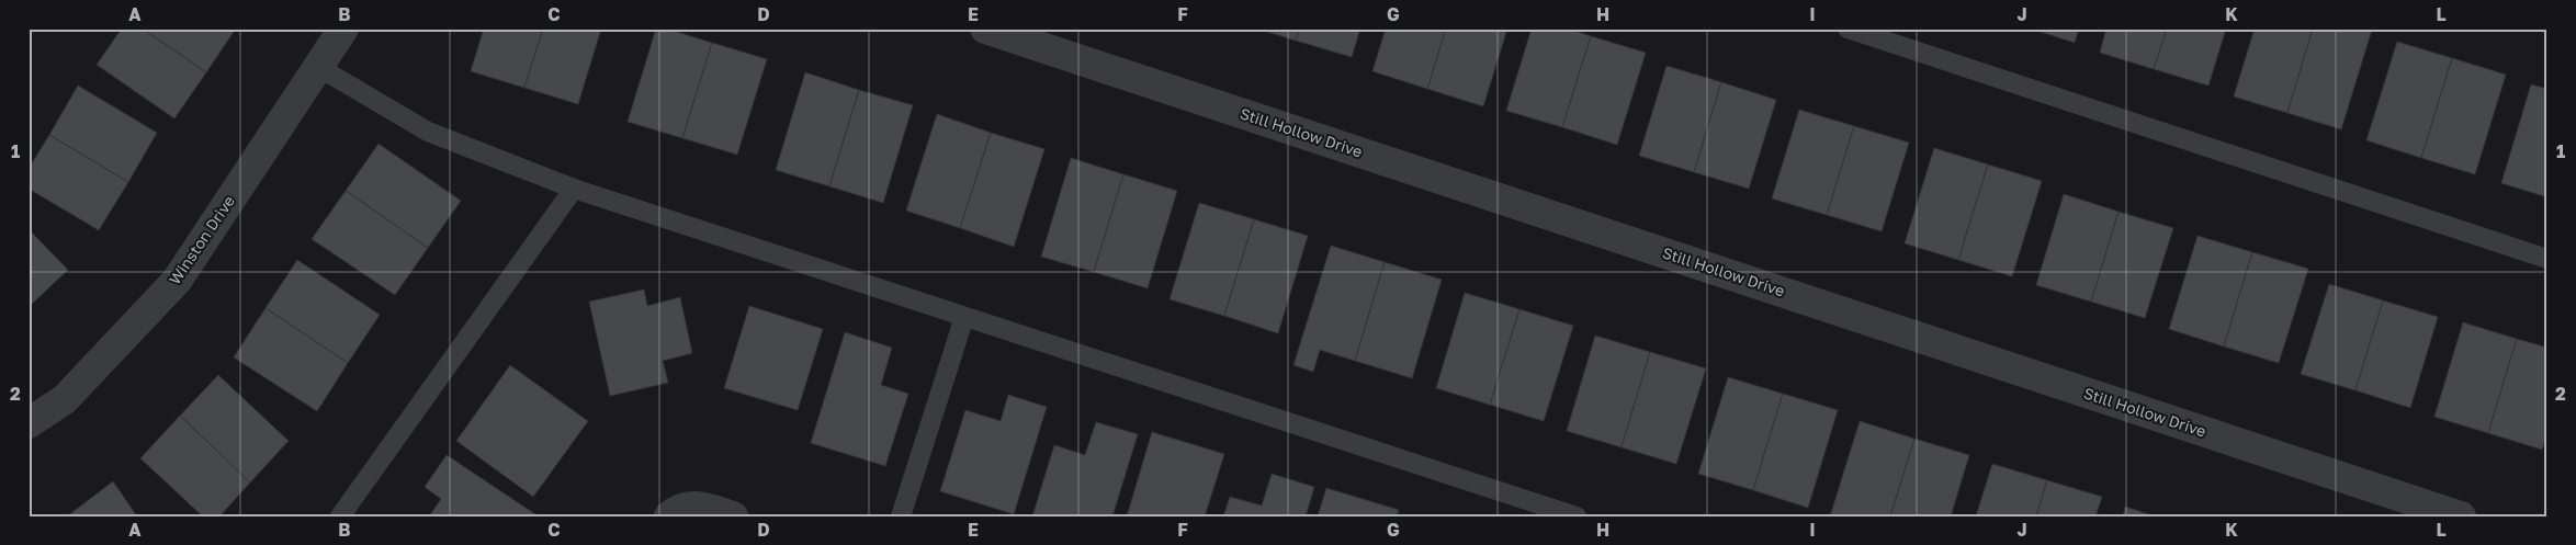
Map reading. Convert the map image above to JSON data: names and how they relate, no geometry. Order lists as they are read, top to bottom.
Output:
{
  "streets": {
    "street": ["Still Hollow Drive", "Winston Drive"]
  },
  "grid": {
    "columns": [
      "A",
      "B",
      "C",
      "D",
      "E",
      "F",
      "G",
      "H",
      "I",
      "J",
      "K",
      "L"
    ],
    "rows": ["1", "2"]
  }
}
